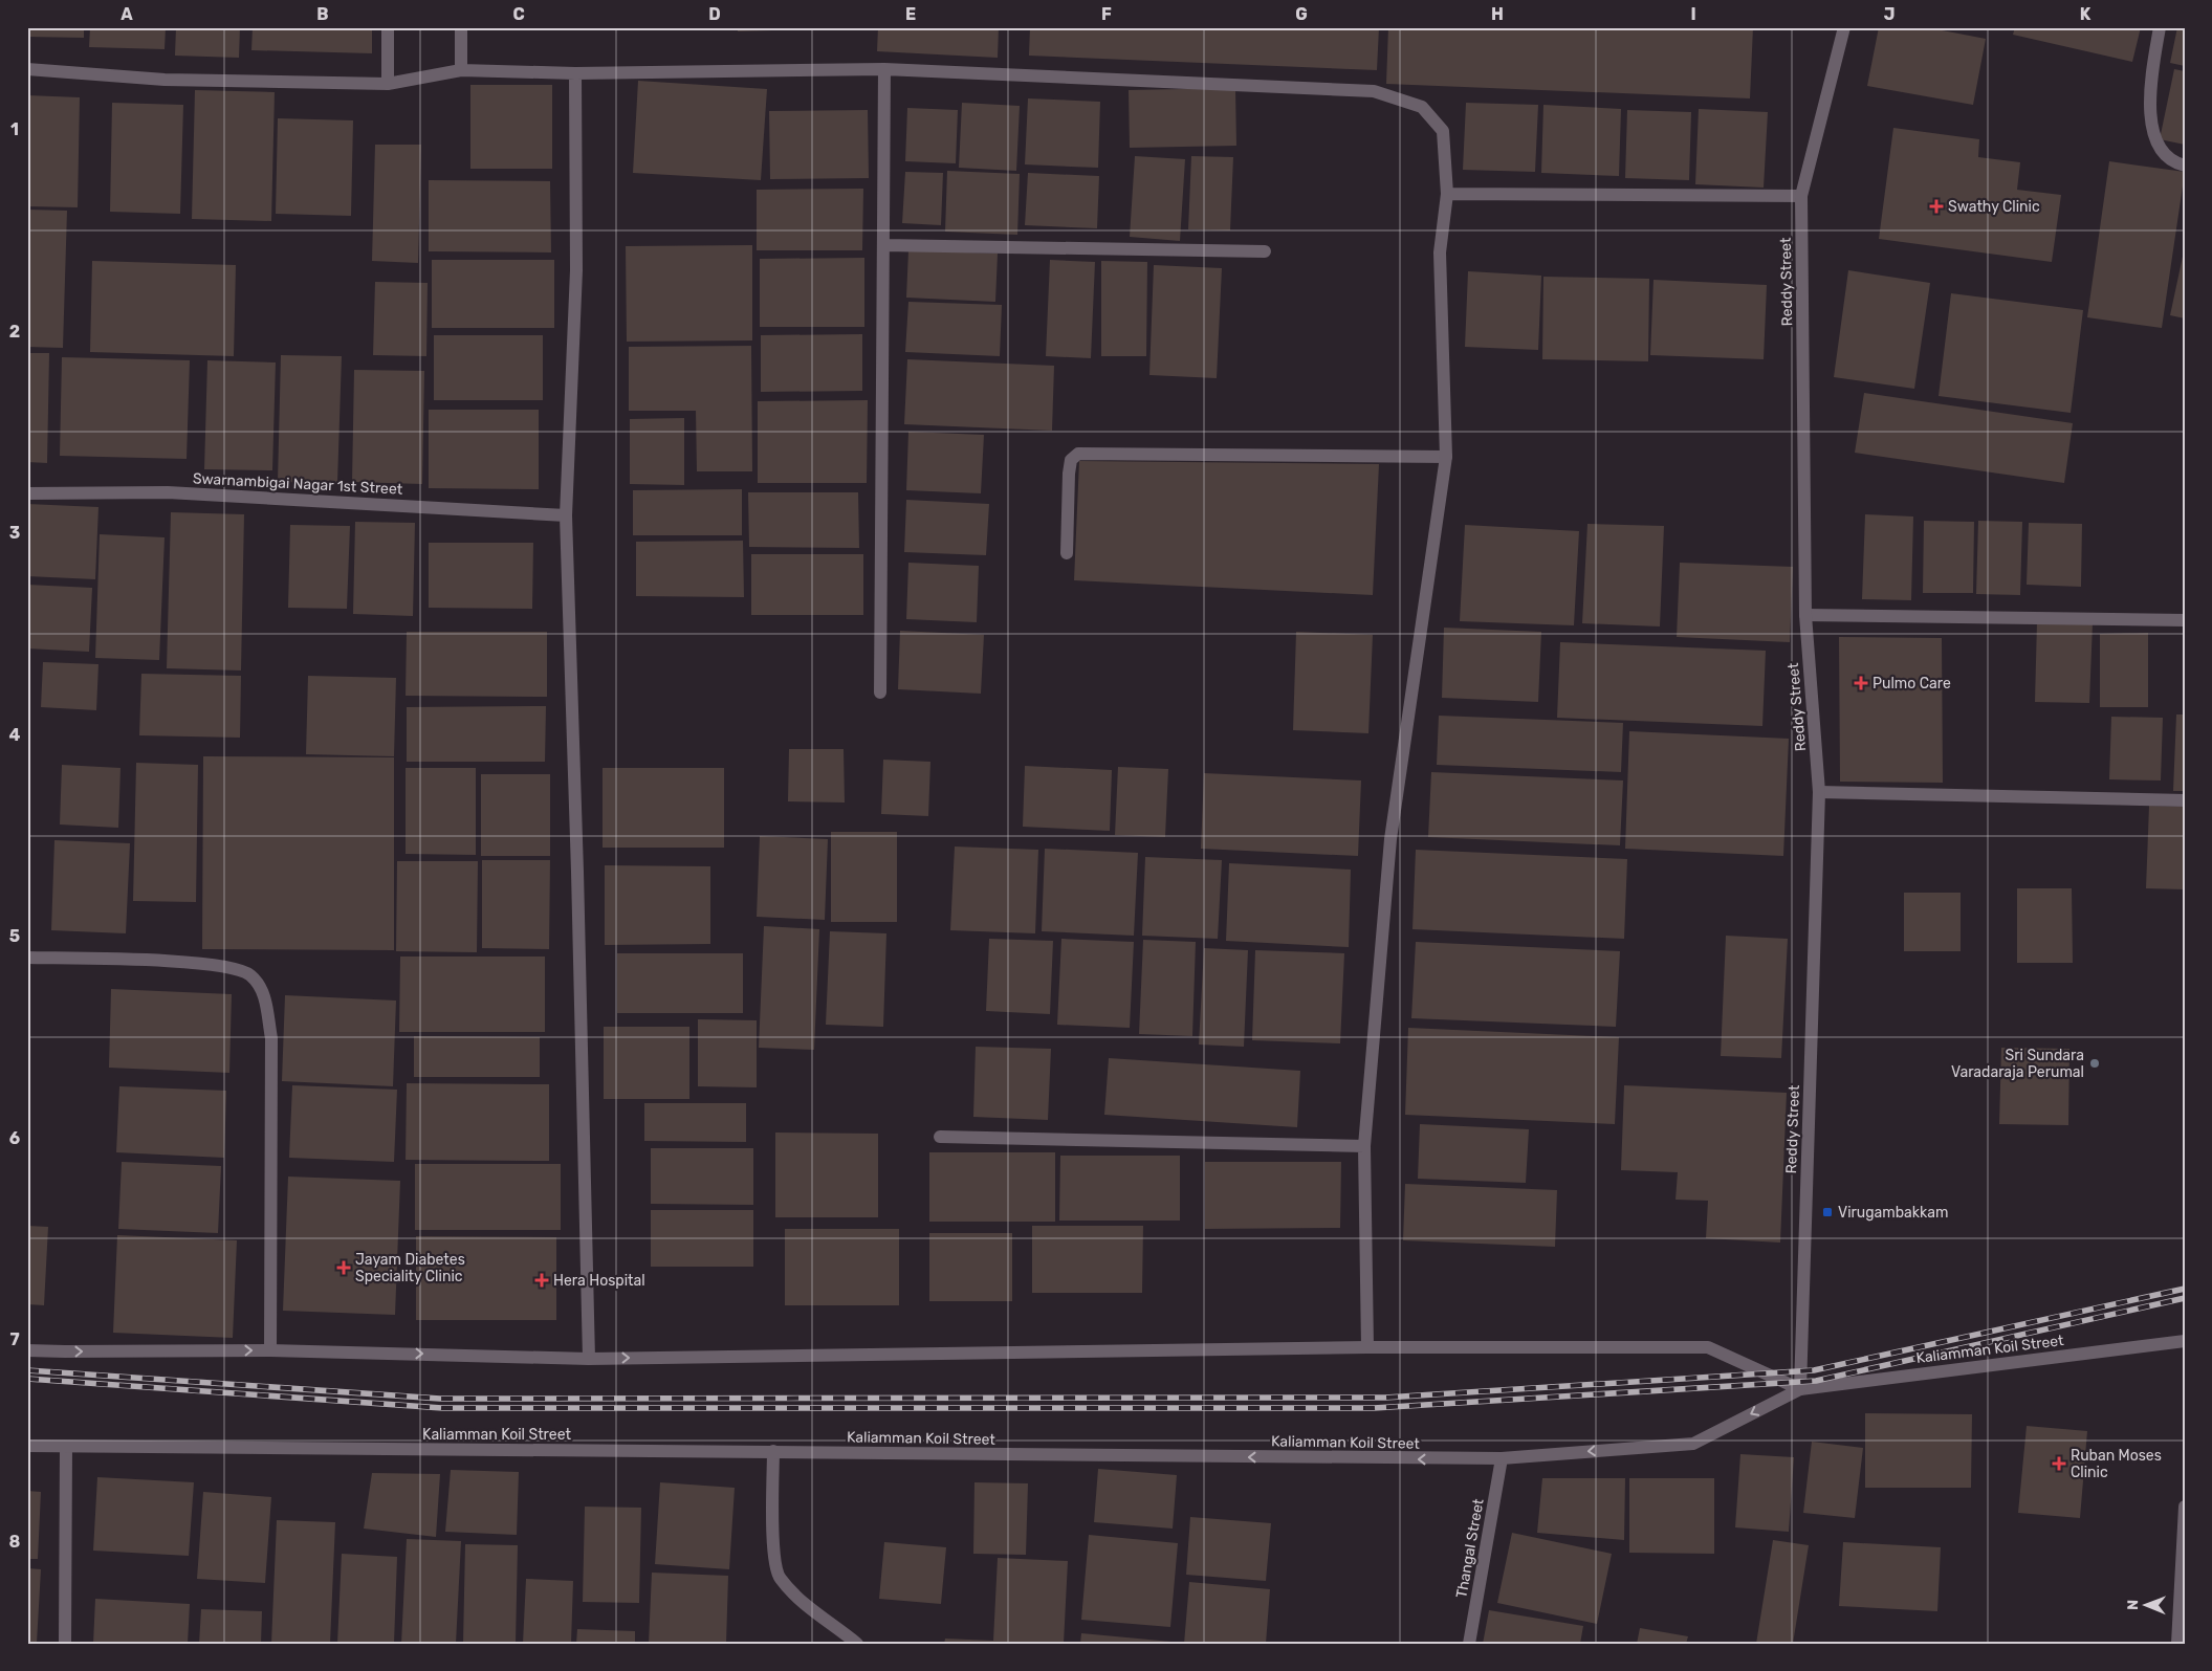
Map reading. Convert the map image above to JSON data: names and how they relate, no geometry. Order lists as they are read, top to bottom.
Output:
{
  "streets": {
    "street": [
      "Reddy Street",
      "Swarnambigai Nagar 1st Street",
      "Kaliamman Koil Street",
      "Thangal Street"
    ]
  },
  "crossings": [
    ["Reddy Street", "Kaliamman Koil Street"],
    ["Kaliamman Koil Street", "Thangal Street"]
  ],
  "places": {
    "health": [
      "Swathy Clinic",
      "Pulmo Care",
      "Jayam Diabetes Speciality Clinic",
      "Hera Hospital",
      "Ruban Moses Clinic"
    ],
    "other": ["Sri Sundara Varadaraja Perumal"],
    "transit": ["Virugambakkam"]
  },
  "north": "left",
  "grid": {
    "columns": [
      "A",
      "B",
      "C",
      "D",
      "E",
      "F",
      "G",
      "H",
      "I",
      "J",
      "K"
    ],
    "rows": [
      "1",
      "2",
      "3",
      "4",
      "5",
      "6",
      "7",
      "8"
    ]
  }
}
